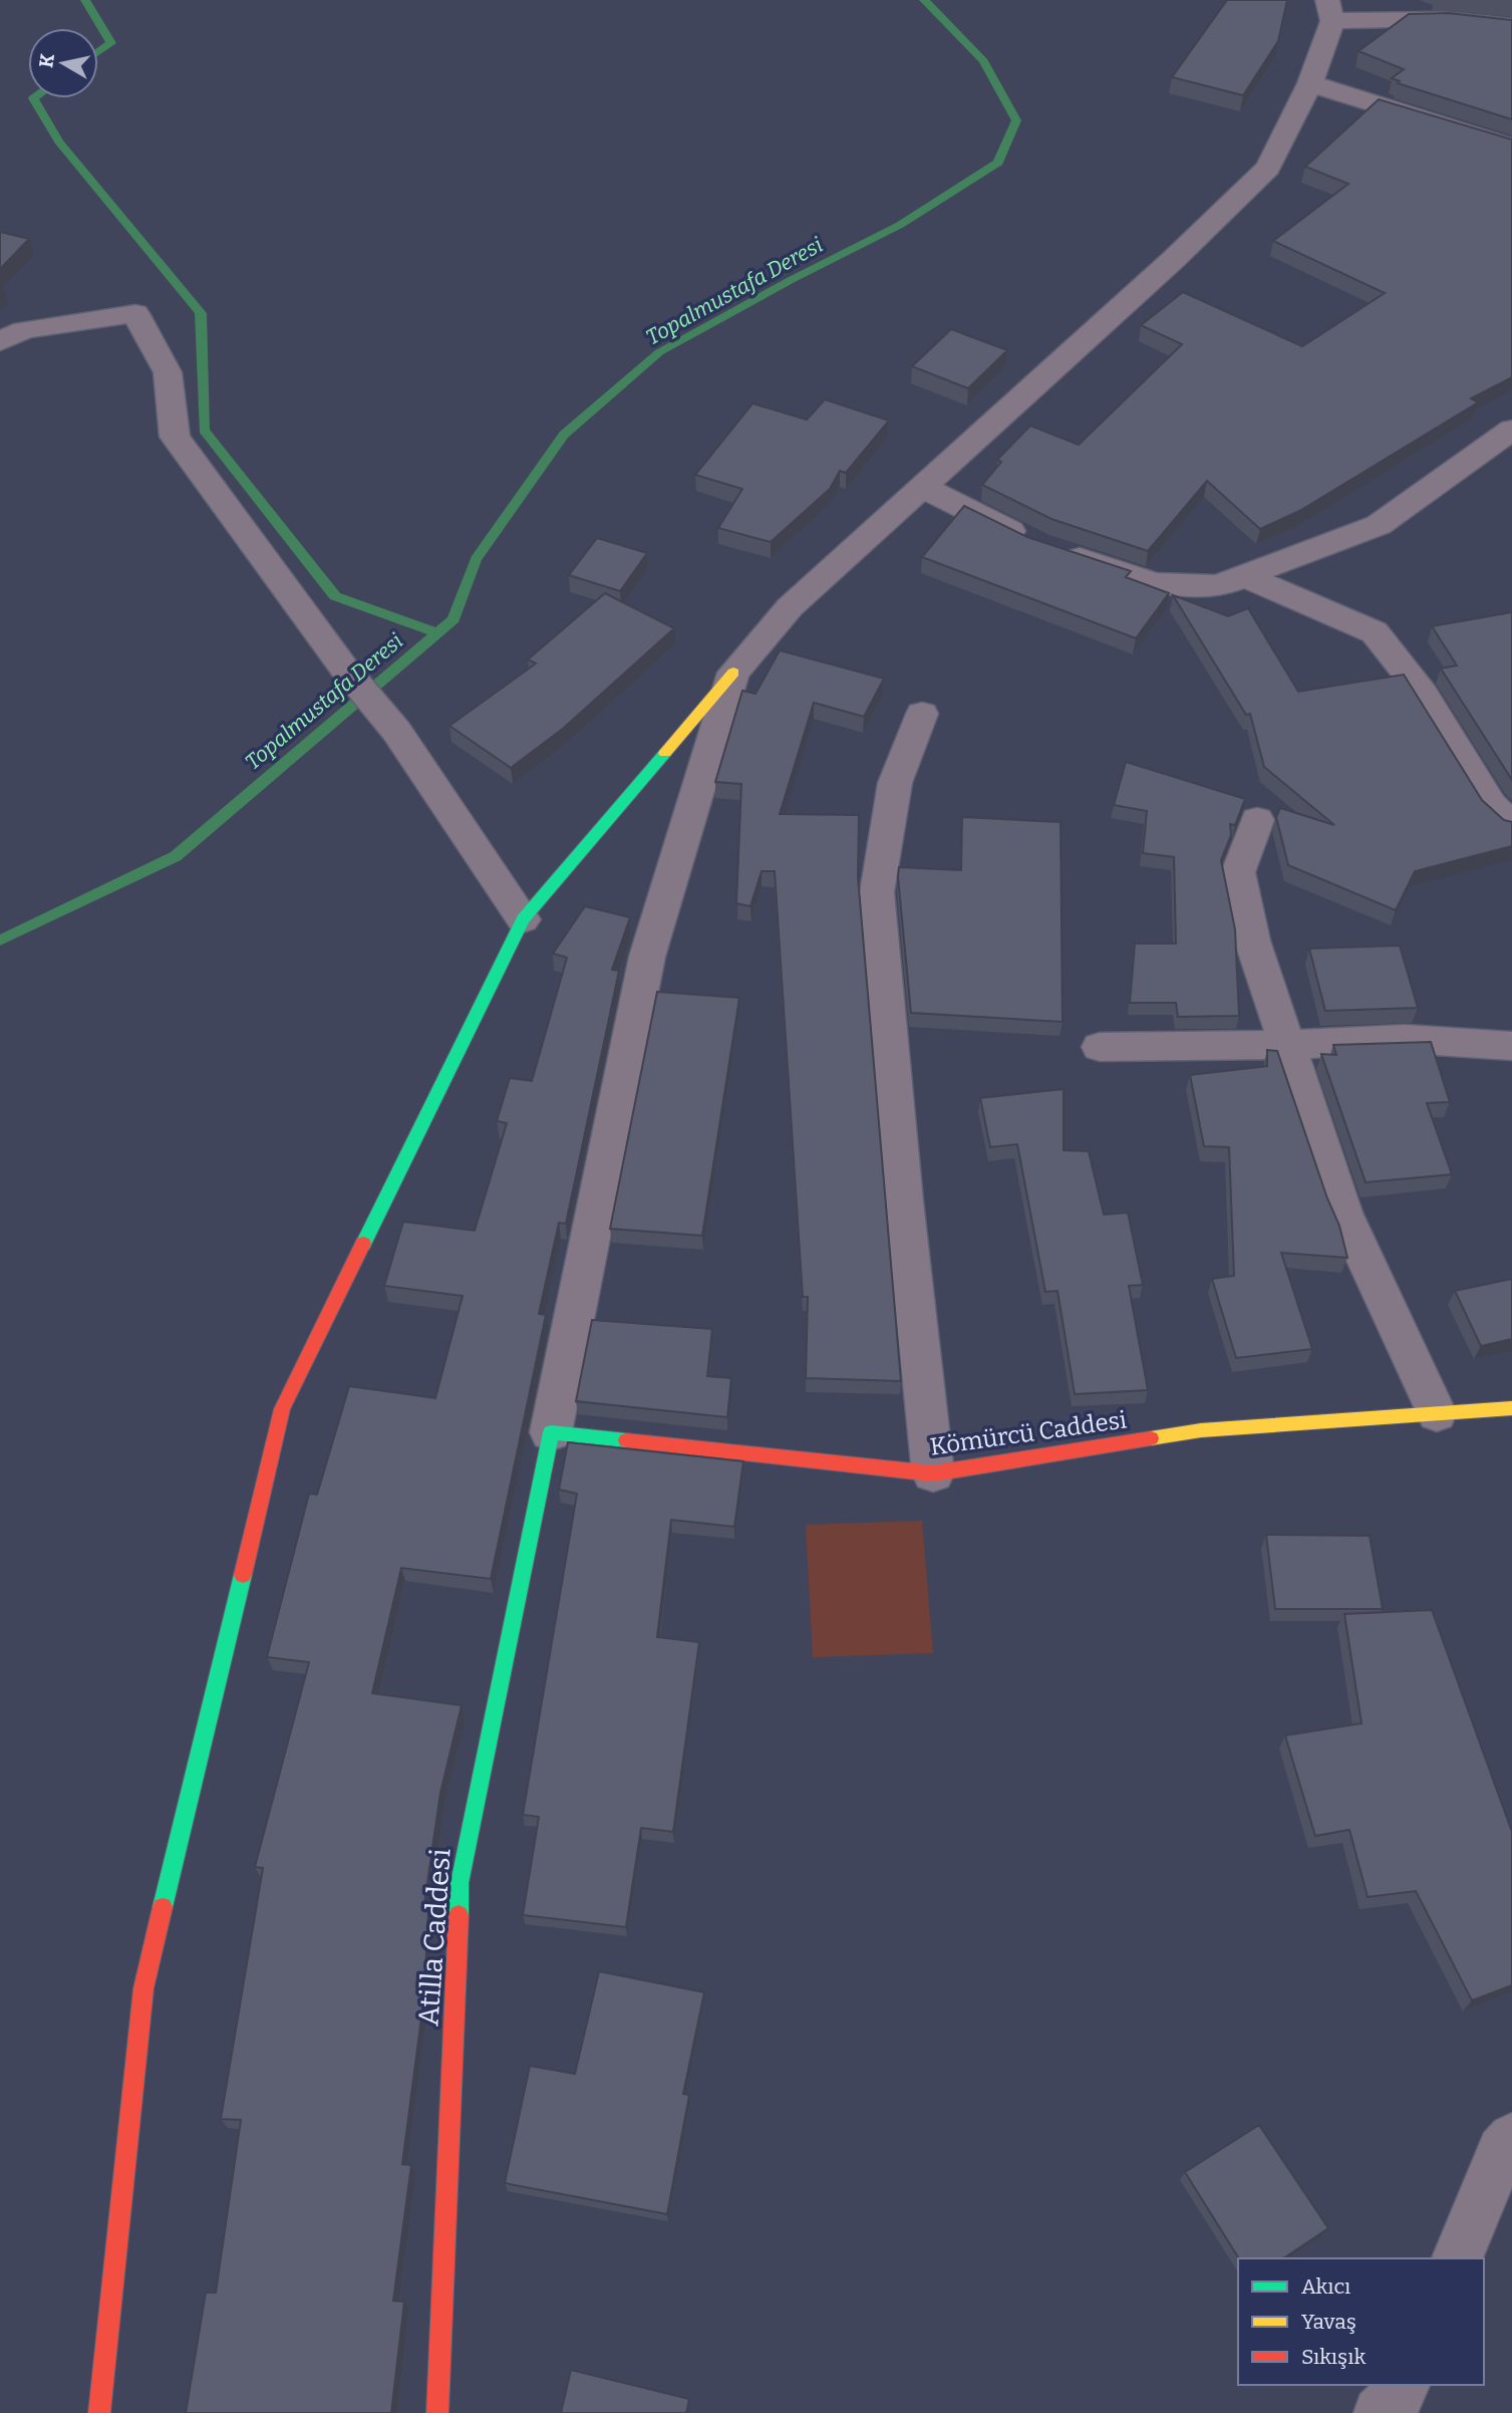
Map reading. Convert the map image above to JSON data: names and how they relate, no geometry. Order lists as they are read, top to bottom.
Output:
{
  "streets": {
    "street": ["Kömürcü Caddesi", "Atilla Caddesi"]
  },
  "crossings": [
    ["Kömürcü Caddesi", "Atilla Caddesi"]
  ],
  "water": ["Topalmustafa Deresi"],
  "legend": ["Akıcı", "Yavaş", "Sıkışık"],
  "north": "left"
}
